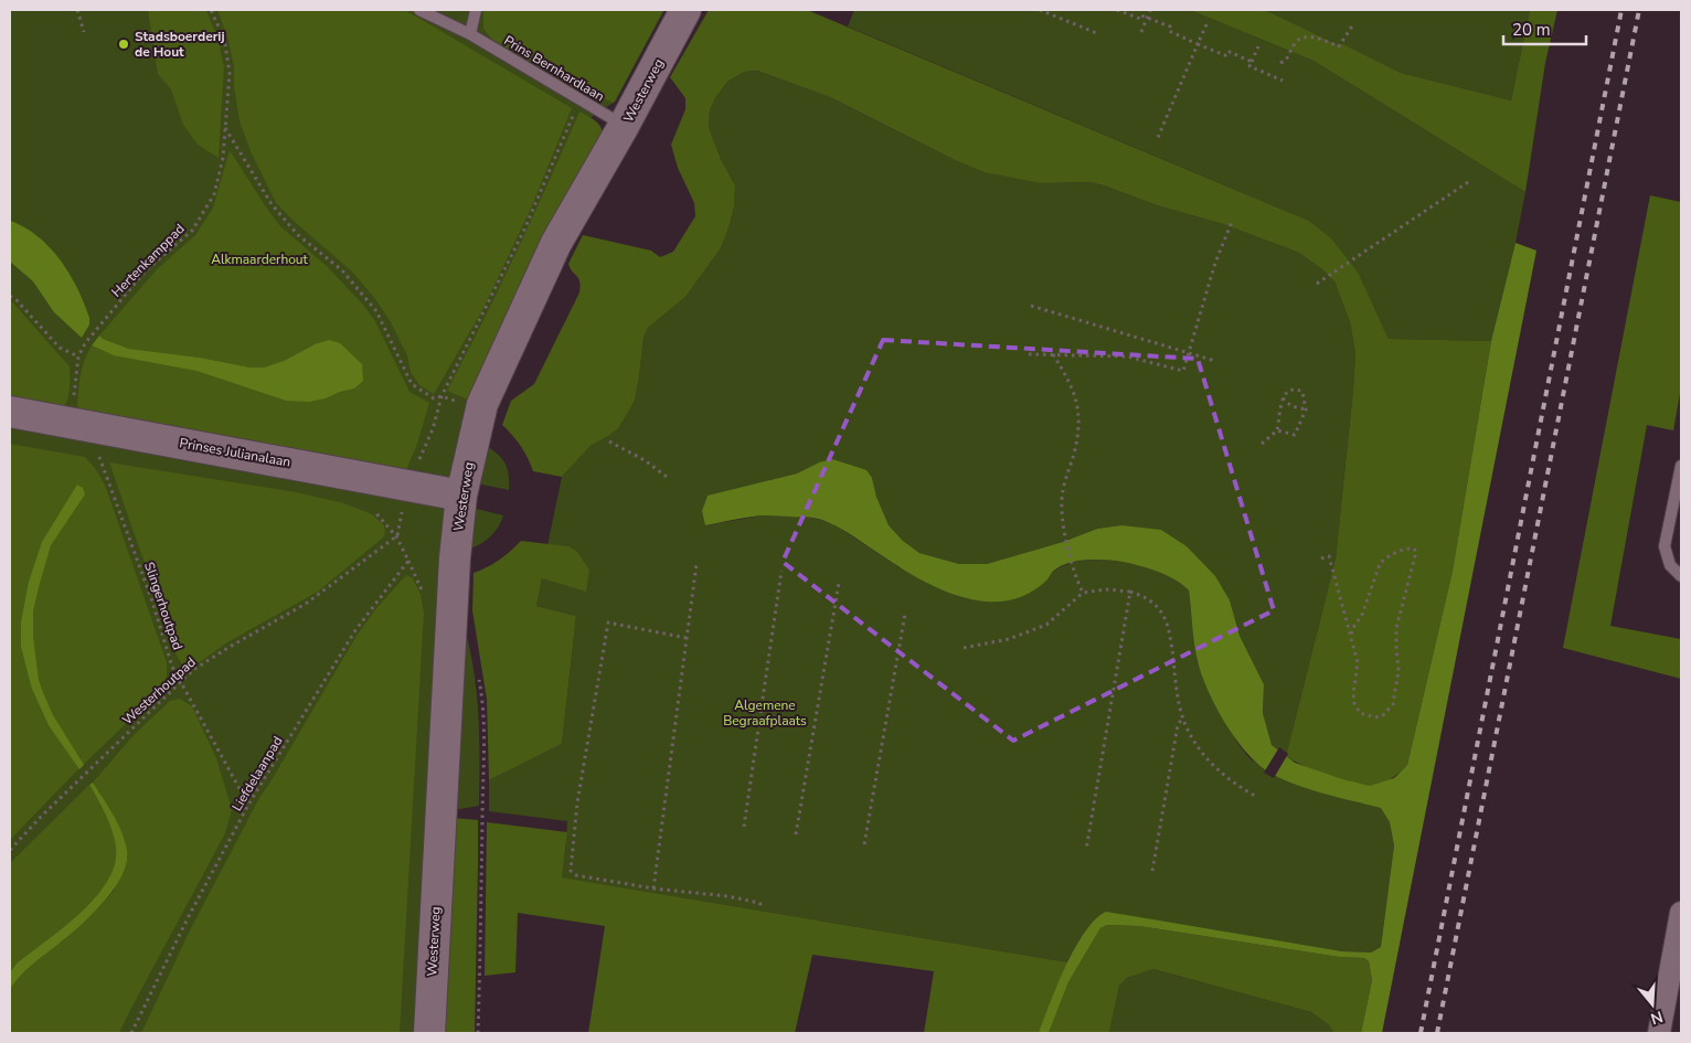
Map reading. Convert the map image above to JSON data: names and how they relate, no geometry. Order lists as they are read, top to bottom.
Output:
{
  "streets": {
    "street": ["Westerweg", "Prinses Julianalaan"],
    "lane": ["Prins Bernhardlaan"],
    "path": [
      "Hertenkamppad",
      "Slingerhoutpad",
      "Westerhoutpad",
      "Liefdelaanpad"
    ]
  },
  "crossings": [
    ["Prins Bernhardlaan", "Westerweg"],
    ["Westerweg", "Prinses Julianalaan"],
    ["Hertenkamppad", "Prinses Julianalaan"],
    ["Slingerhoutpad", "Westerhoutpad"],
    ["Slingerhoutpad", "Liefdelaanpad"],
    ["Westerhoutpad", "Liefdelaanpad"]
  ],
  "parks": ["Alkmaarderhout", "Algemene Begraafplaats"],
  "places": ["Stadsboerderij de Hout"],
  "scale_bar": "20 m",
  "north": "bottom"
}
